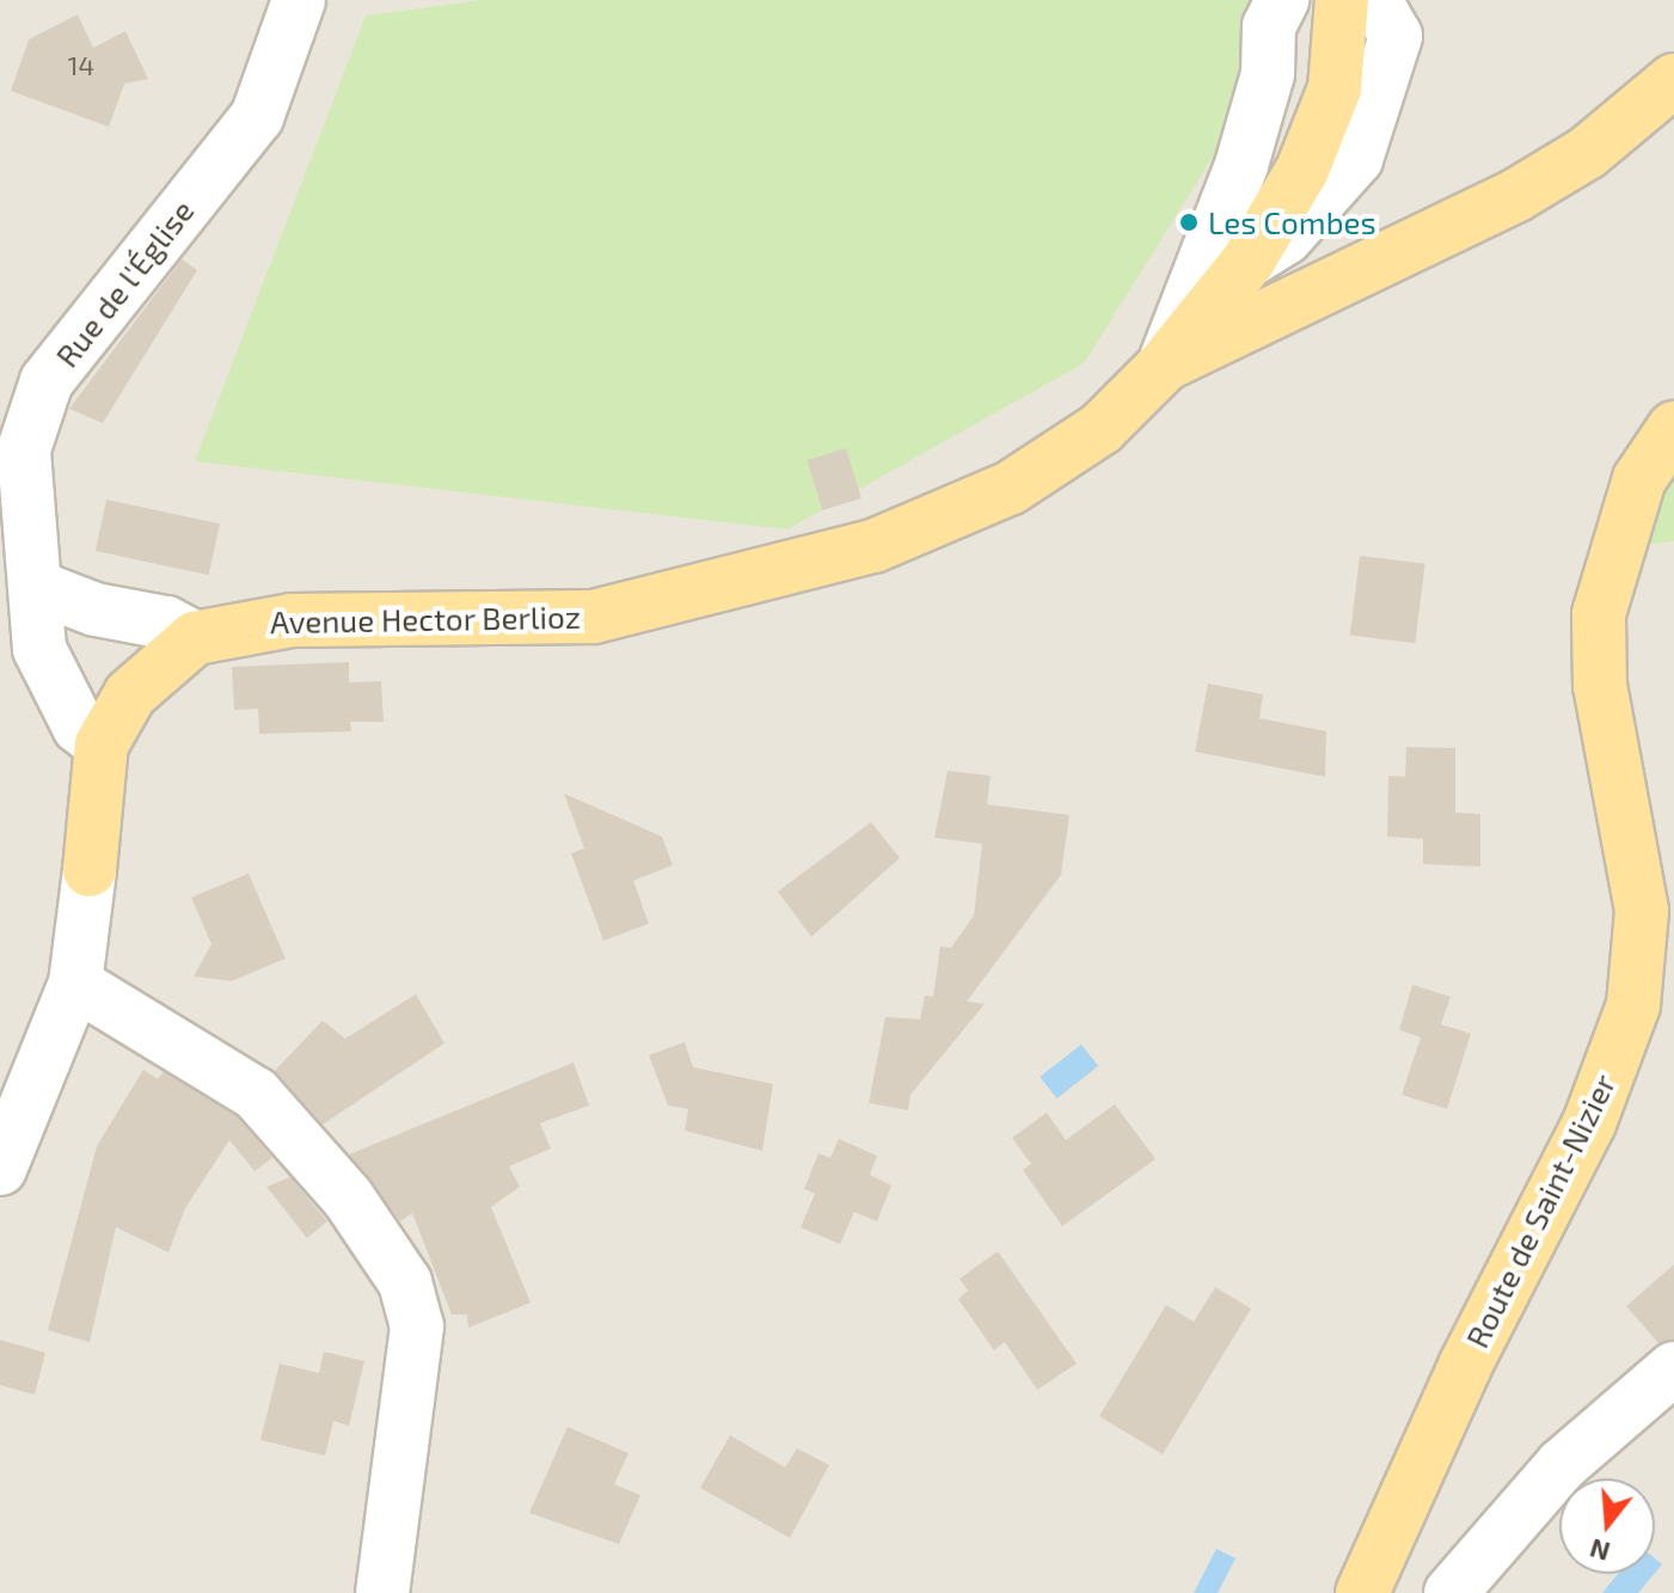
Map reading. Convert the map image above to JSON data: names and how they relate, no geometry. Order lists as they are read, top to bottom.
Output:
{
  "streets": {
    "main road": ["Avenue Hector Berlioz", "Route de Saint-Nizier"],
    "street": ["Rue de l'Église"]
  },
  "places": ["Les Combes"],
  "house_numbers": ["14"],
  "north": "bottom"
}
